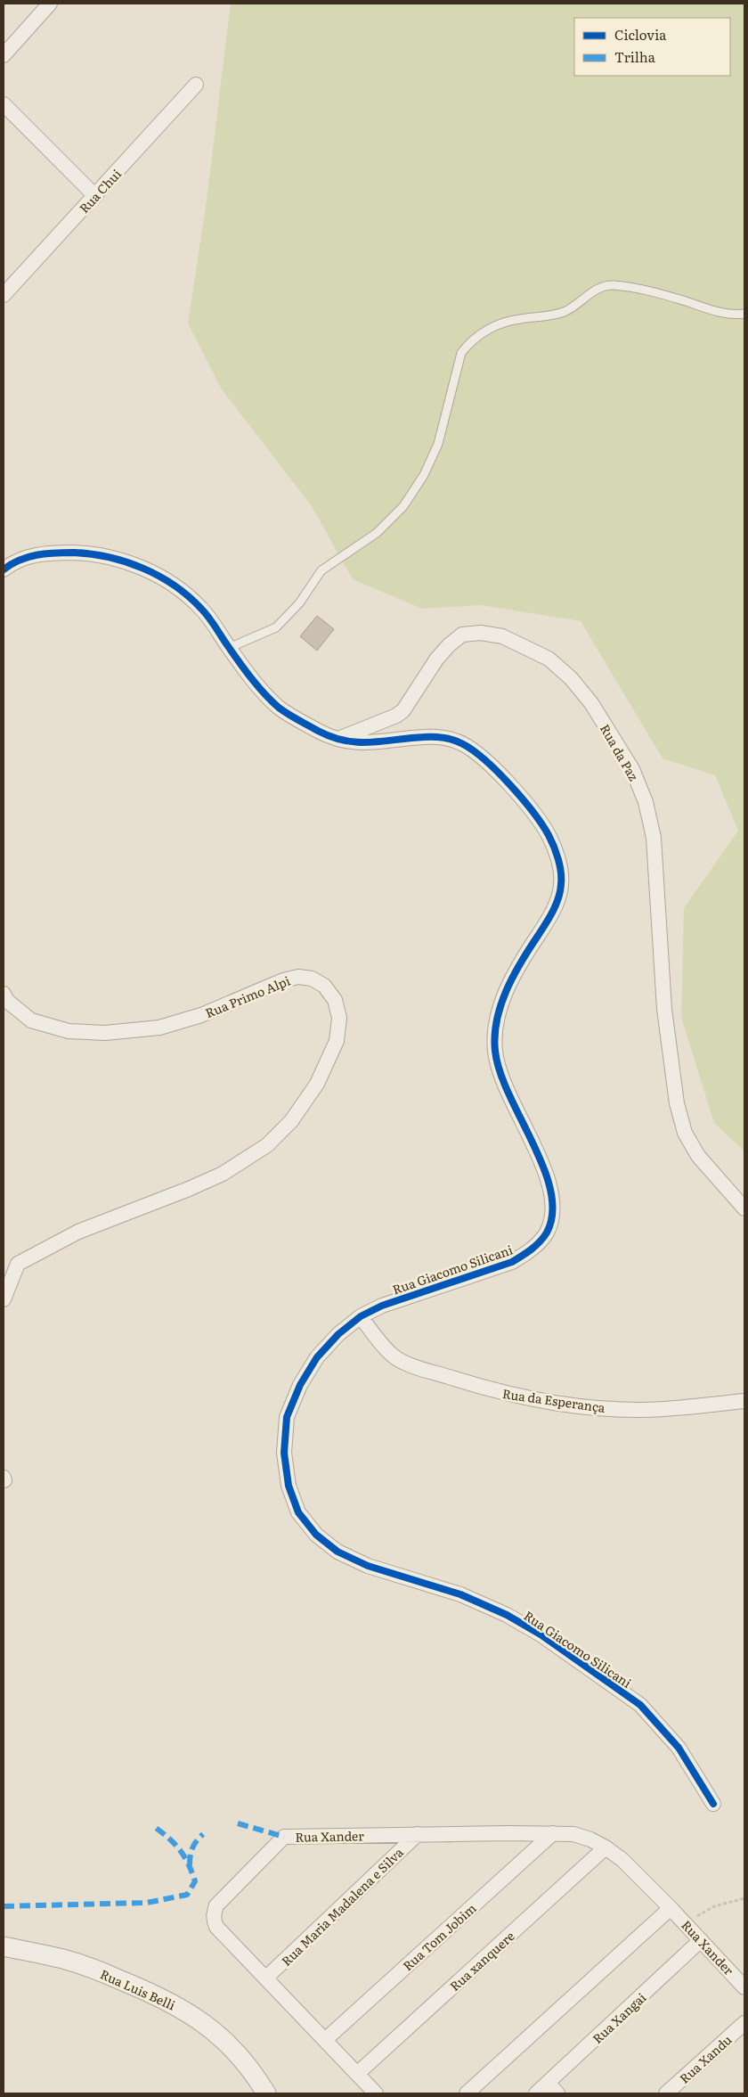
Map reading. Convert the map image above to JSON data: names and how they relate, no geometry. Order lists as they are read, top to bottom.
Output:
{
  "streets": {
    "street": [
      "Rua Chui",
      "Rua da Paz",
      "Rua Primo Alpi",
      "Rua Giacomo Silicani",
      "Rua da Esperança",
      "Rua Xander",
      "Rua Maria Madalena e Silva",
      "Rua Tom Jobim",
      "Rua xanquere",
      "Rua Luis Belli",
      "Rua Xangai",
      "Rua Xandu"
    ]
  },
  "crossings": [
    ["Rua da Paz", "Rua Giacomo Silicani"],
    ["Rua Giacomo Silicani", "Rua da Esperança"],
    ["Rua Xander", "Rua Maria Madalena e Silva"],
    ["Rua Xander", "Rua Tom Jobim"],
    ["Rua Xander", "Rua xanquere"],
    ["Rua Xander", "Rua Xangai"]
  ],
  "legend": ["Ciclovia", "Trilha"]
}
